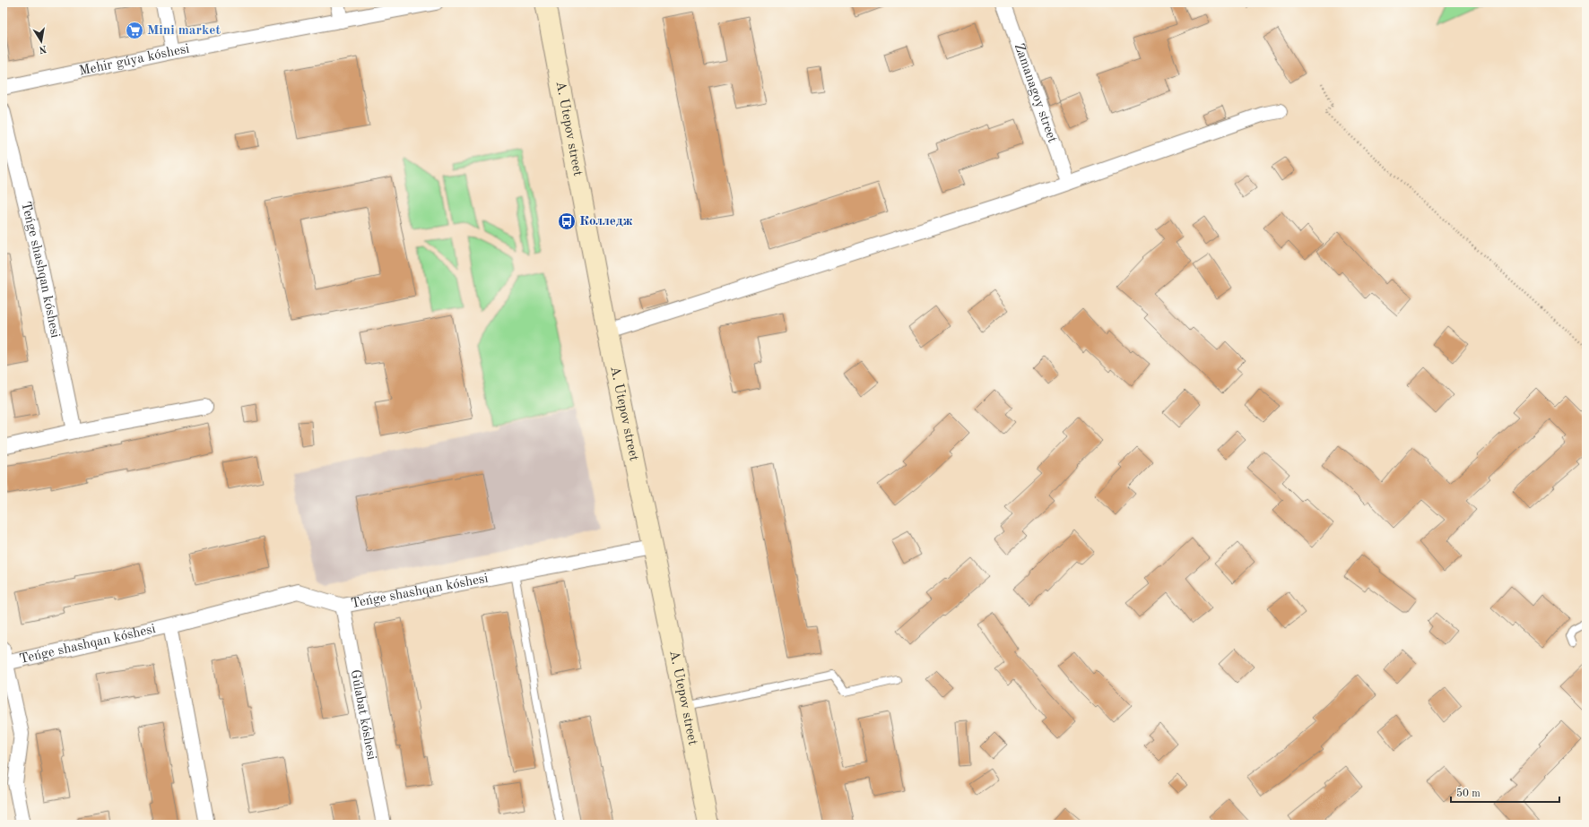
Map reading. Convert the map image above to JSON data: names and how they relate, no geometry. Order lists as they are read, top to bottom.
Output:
{
  "streets": {
    "main road": ["A. Utepov street"],
    "street": [
      "Mehir gúyа kóshesi",
      "Zamanagoy street",
      "Teńge shashqan kóshesi",
      "Gúlabat kóshesi"
    ]
  },
  "crossings": [
    ["A. Utepov street", "Teńge shashqan kóshesi"],
    ["Teńge shashqan kóshesi", "Gúlabat kóshesi"]
  ],
  "places": {
    "supermarket": ["Mini market"],
    "bus stop": ["Колледж"]
  },
  "scale_bar": "50 m",
  "north": "bottom"
}
